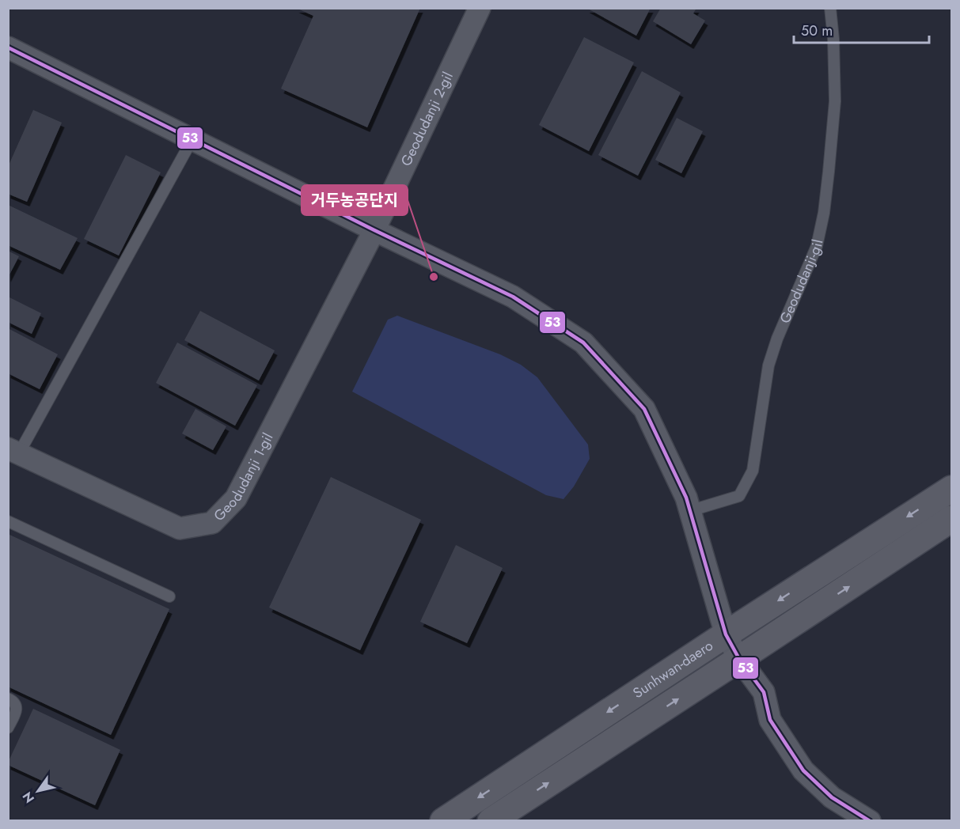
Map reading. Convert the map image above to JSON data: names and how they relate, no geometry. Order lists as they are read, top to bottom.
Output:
{
  "streets": {
    "main road": ["Sunhwan-daero"],
    "street": ["Geodudanji 2-gil", "Geodudanji 1-gil"],
    "lane": ["Geodudanji-gil"]
  },
  "crossings": [
    ["Geodudanji 2-gil", "Geodudanji 1-gil"]
  ],
  "places": ["거두농공단지"],
  "lines": ["transit line 53"],
  "scale_bar": "50 m",
  "north": "bottom left"
}
